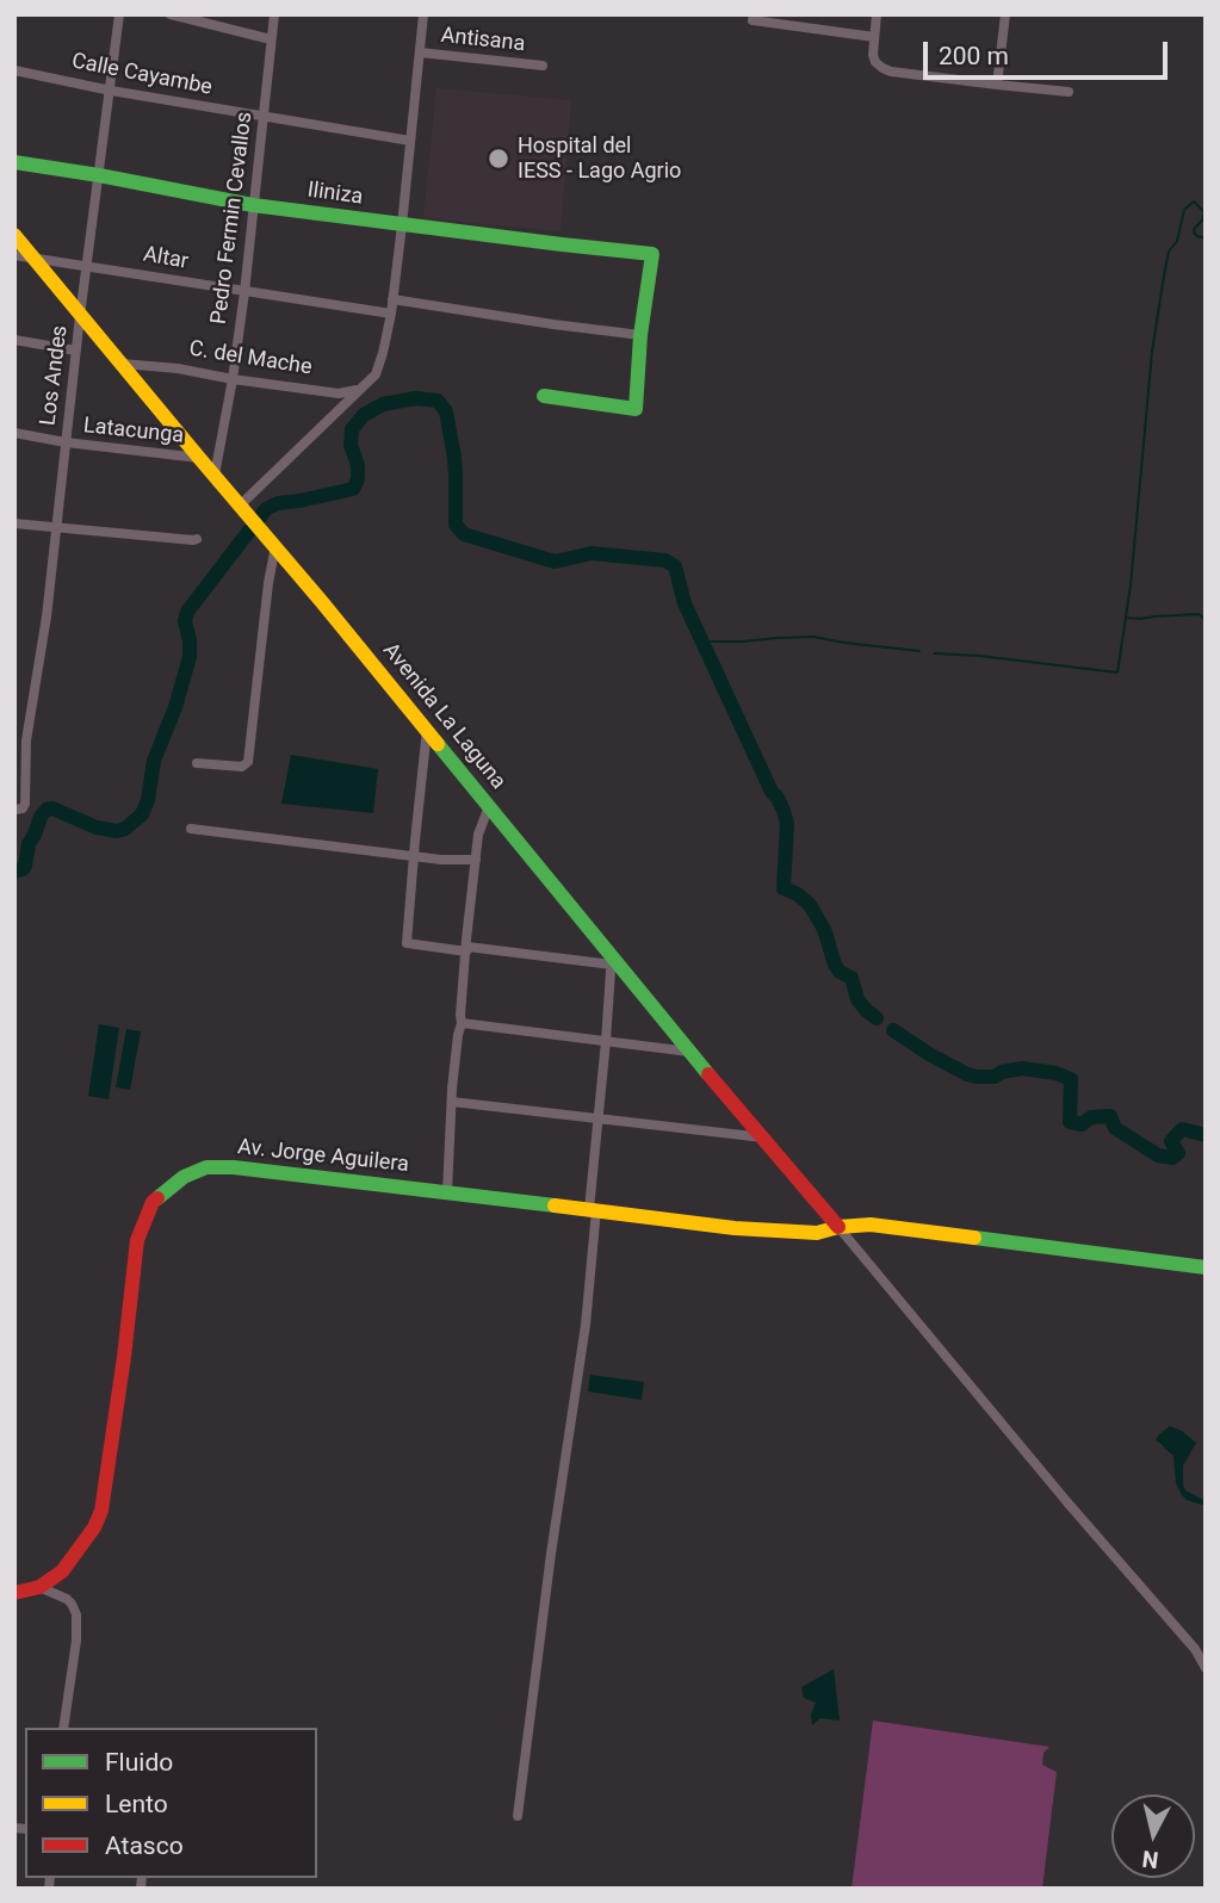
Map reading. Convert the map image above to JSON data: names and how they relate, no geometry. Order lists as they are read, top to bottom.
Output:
{
  "streets": {
    "street": [
      "Antisana",
      "Calle Cayambe",
      "Iliniza",
      "Pedro Fermin Cevallos",
      "Altar",
      "C. del Mache",
      "Los Andes",
      "Latacunga",
      "Avenida La Laguna",
      "Av. Jorge Aguilera"
    ]
  },
  "crossings": [
    ["Calle Cayambe", "Pedro Fermin Cevallos"],
    ["Calle Cayambe", "Los Andes"],
    ["Iliniza", "Pedro Fermin Cevallos"],
    ["Iliniza", "Los Andes"],
    ["Pedro Fermin Cevallos", "Altar"],
    ["Pedro Fermin Cevallos", "C. del Mache"],
    ["Pedro Fermin Cevallos", "Avenida La Laguna"],
    ["Altar", "Los Andes"],
    ["Altar", "Avenida La Laguna"],
    ["C. del Mache", "Avenida La Laguna"],
    ["Los Andes", "Latacunga"],
    ["Los Andes", "Avenida La Laguna"],
    ["Latacunga", "Avenida La Laguna"],
    ["Avenida La Laguna", "Av. Jorge Aguilera"]
  ],
  "places": ["Hospital del IESS - Lago Agrio"],
  "legend": ["Fluido", "Lento", "Atasco"],
  "scale_bar": "200 m",
  "north": "bottom"
}
